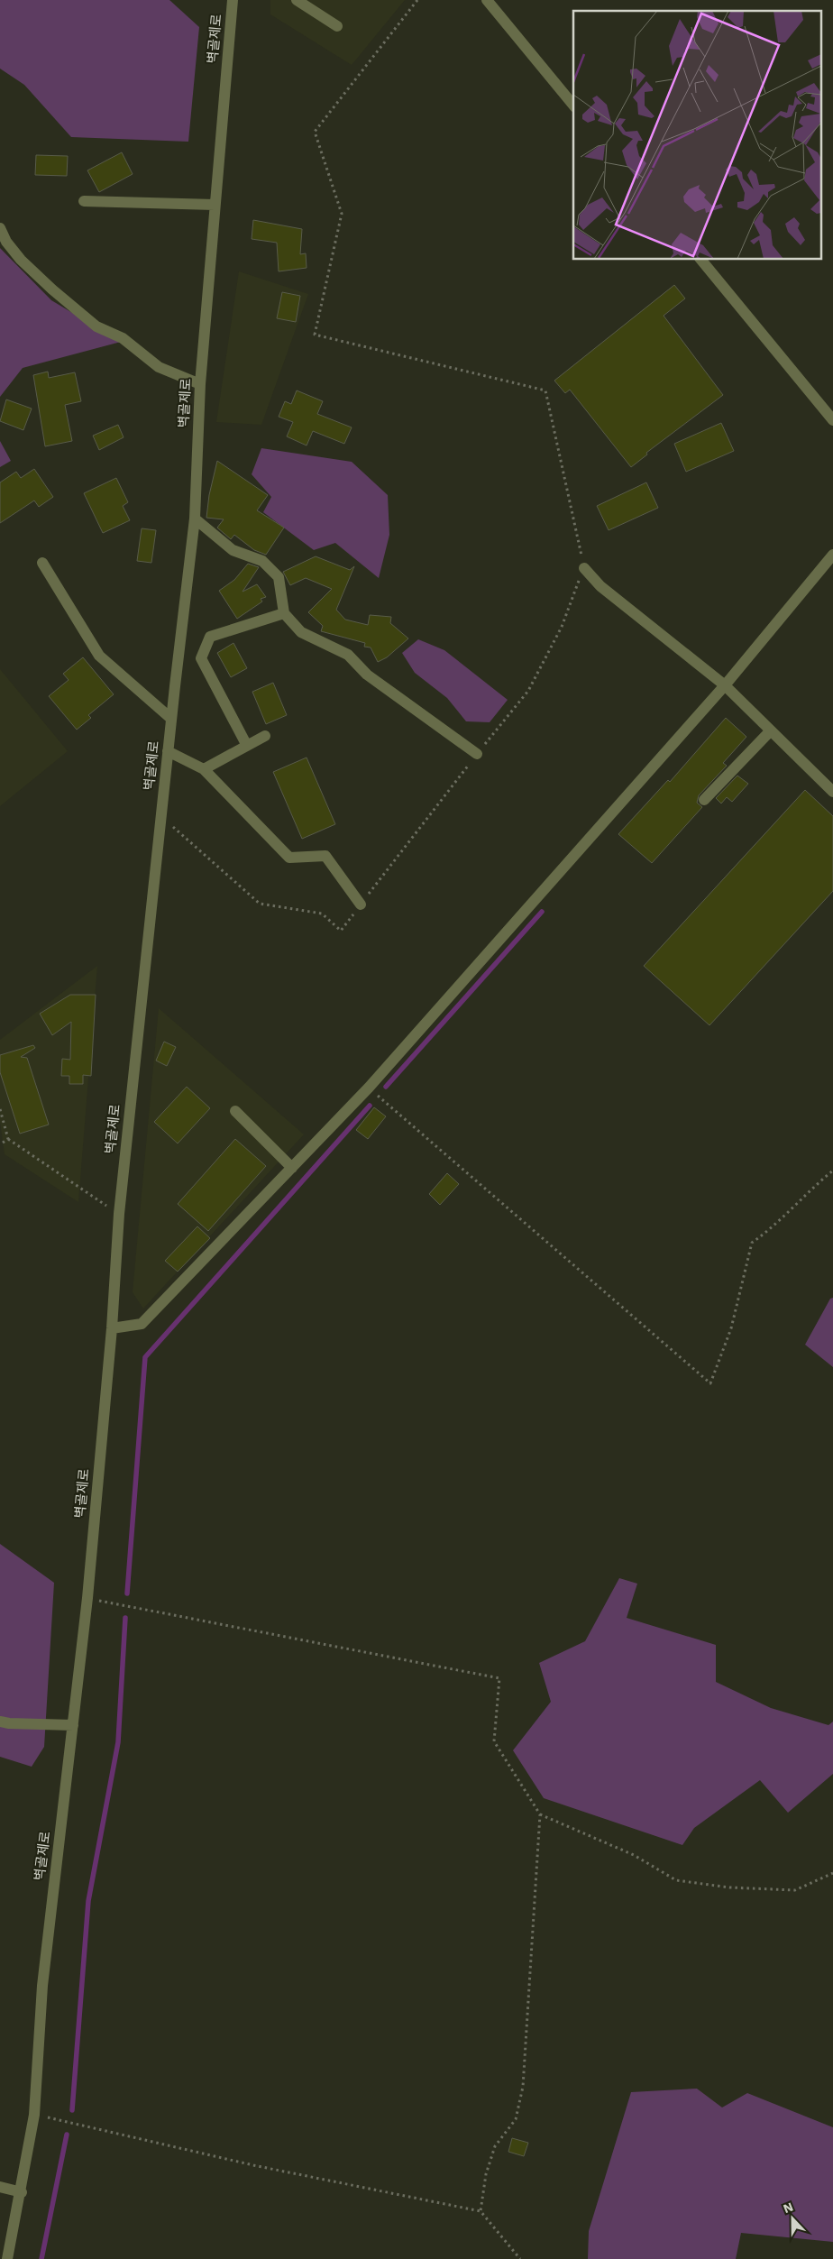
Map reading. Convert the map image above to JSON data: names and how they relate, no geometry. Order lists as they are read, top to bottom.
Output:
{
  "streets": {
    "street": ["벽골제로"]
  },
  "north": "top"
}
